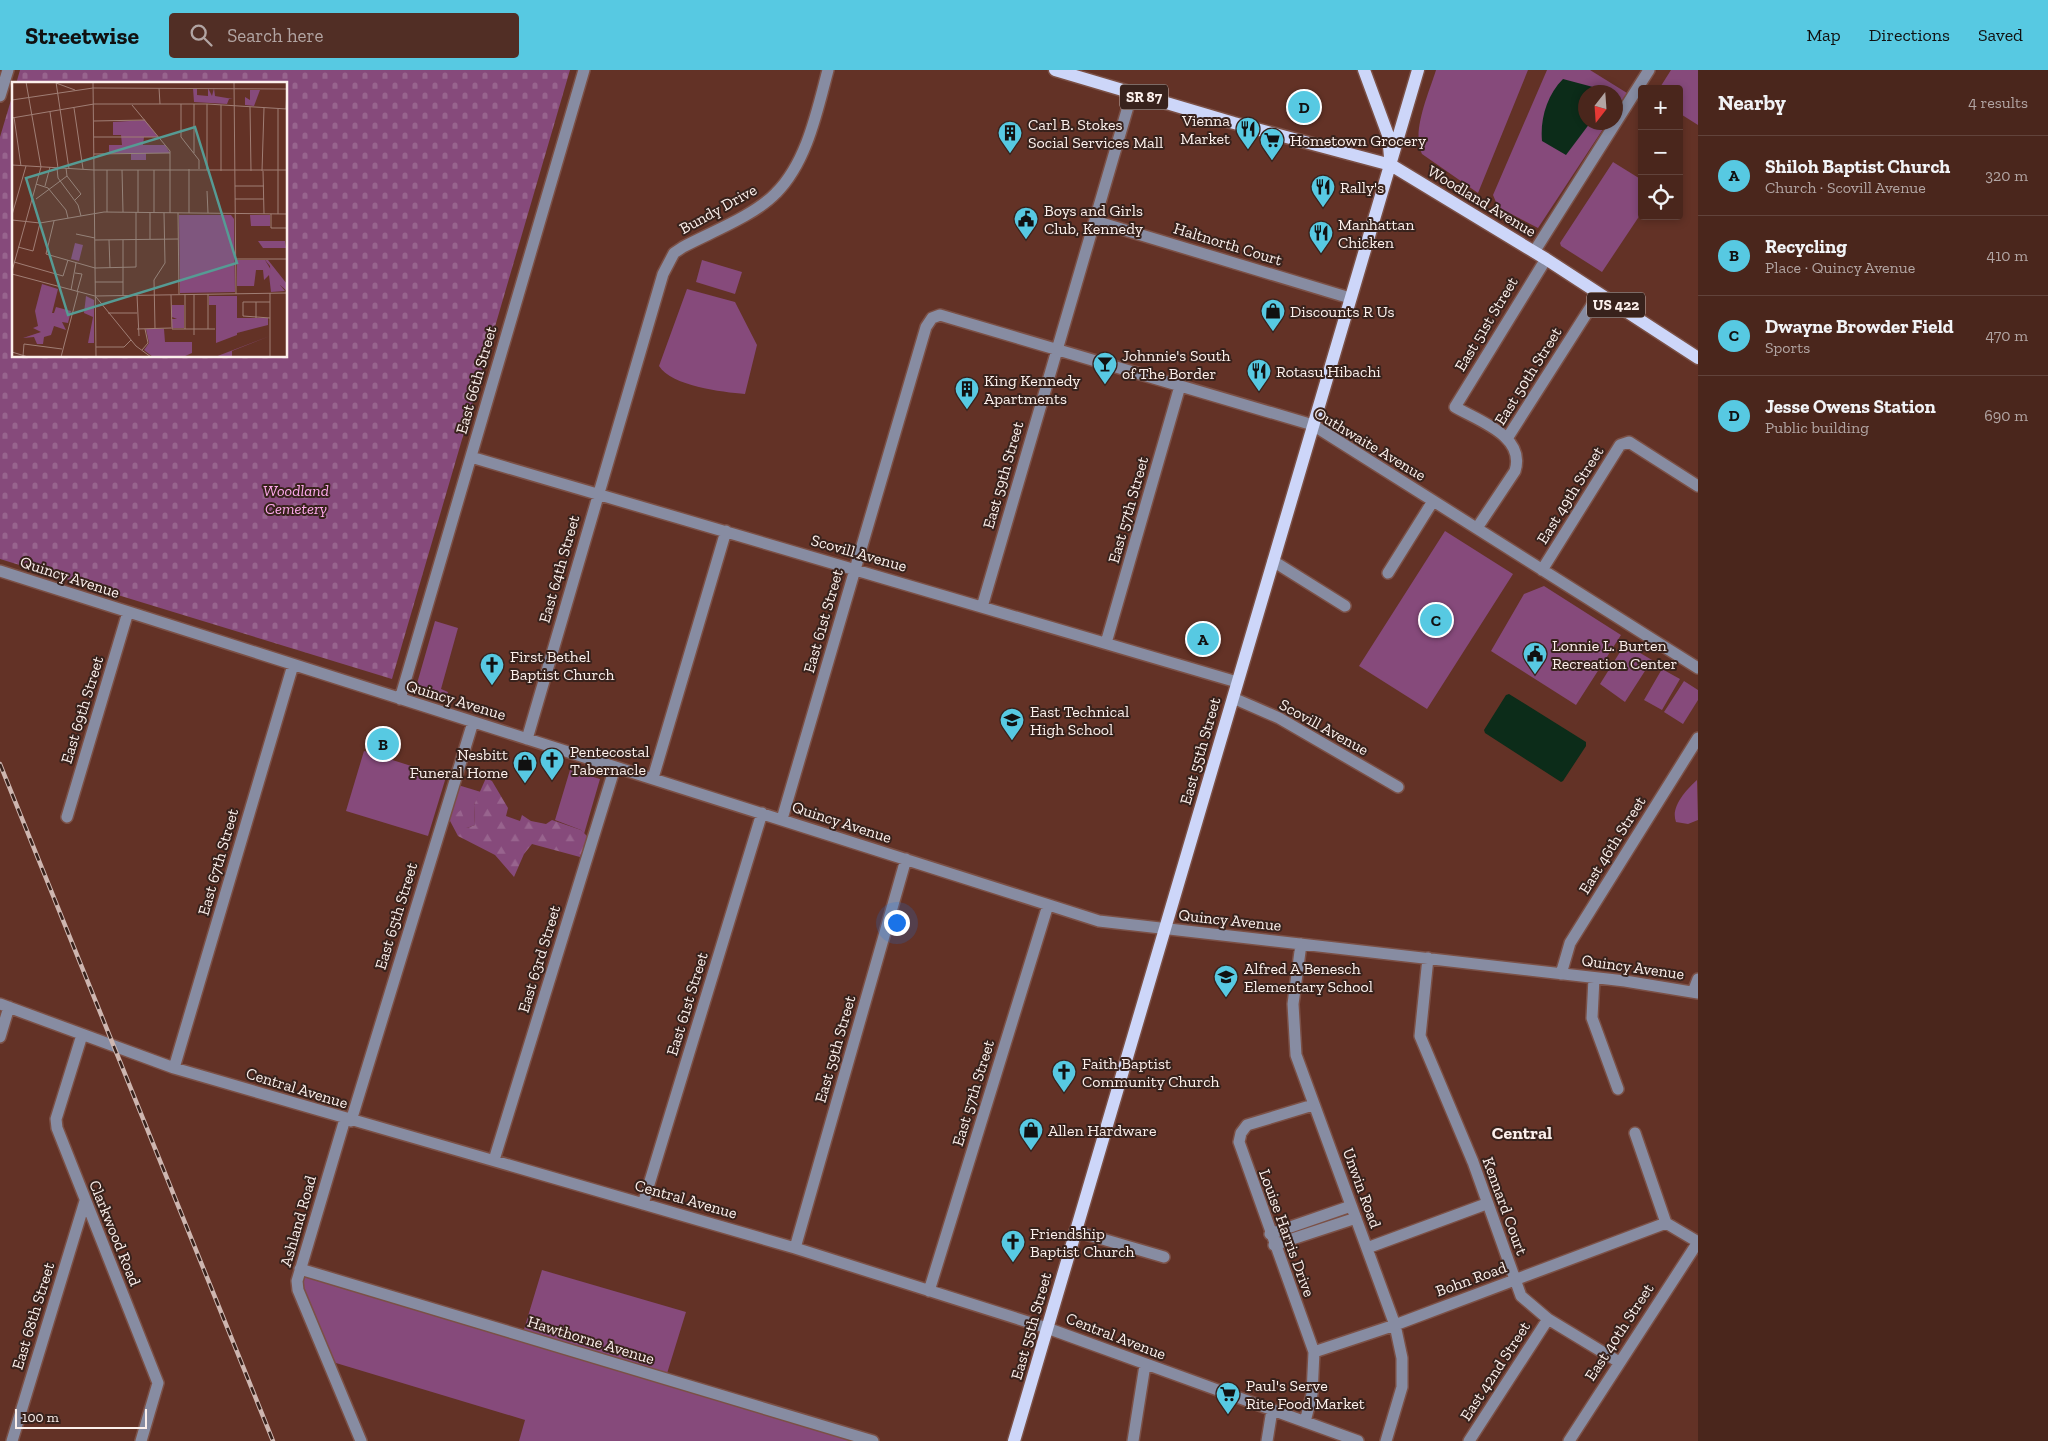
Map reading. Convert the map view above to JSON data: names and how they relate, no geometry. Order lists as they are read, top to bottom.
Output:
{
  "streets": {
    "main road": [
      "SR 87",
      "Woodland Avenue",
      "US 422",
      "East 55th Street"
    ],
    "street": [
      "Bundy Drive",
      "Haltnorth Court",
      "East 51st Street",
      "East 50th Street",
      "East 66th Street",
      "Outhwaite Avenue",
      "East 59th Street",
      "East 49th Street",
      "East 57th Street",
      "Scovill Avenue",
      "East 64th Street",
      "Quincy Avenue",
      "East 61st Street",
      "East 69th Street",
      "East 46th Street",
      "East 67th Street",
      "East 65th Street",
      "East 63rd Street",
      "Central Avenue",
      "Unwin Road",
      "Kennard Court",
      "Ashland Road",
      "Clarkwood Road",
      "Louise Harris Drive",
      "Bohn Road",
      "East 68th Street",
      "East 40th Street",
      "Hawthorne Avenue",
      "East 42nd Street"
    ]
  },
  "crossings": [
    ["Woodland Avenue", "East 51st Street"],
    ["Woodland Avenue", "East 50th Street"],
    ["Woodland Avenue", "East 59th Street"],
    ["Woodland Avenue", "East 55th Street"],
    ["Bundy Drive", "Scovill Avenue"],
    ["Bundy Drive", "East 64th Street"],
    ["Haltnorth Court", "East 59th Street"],
    ["Haltnorth Court", "East 55th Street"],
    ["East 51st Street", "East 50th Street"],
    ["East 50th Street", "Outhwaite Avenue"],
    ["East 66th Street", "Scovill Avenue"],
    ["East 66th Street", "Quincy Avenue"],
    ["Outhwaite Avenue", "East 59th Street"],
    ["Outhwaite Avenue", "East 49th Street"],
    ["Outhwaite Avenue", "East 57th Street"],
    ["Outhwaite Avenue", "East 61st Street"],
    ["Outhwaite Avenue", "East 55th Street"],
    ["East 59th Street", "Scovill Avenue"],
    ["East 59th Street", "Quincy Avenue"],
    ["East 59th Street", "Central Avenue"],
    ["East 57th Street", "Scovill Avenue"],
    ["East 57th Street", "Quincy Avenue"],
    ["East 57th Street", "Central Avenue"],
    ["Scovill Avenue", "East 64th Street"],
    ["Scovill Avenue", "East 61st Street"],
    ["Scovill Avenue", "East 55th Street"],
    ["East 64th Street", "Quincy Avenue"],
    ["Quincy Avenue", "East 61st Street"],
    ["Quincy Avenue", "East 69th Street"],
    ["Quincy Avenue", "East 55th Street"],
    ["Quincy Avenue", "East 46th Street"],
    ["Quincy Avenue", "East 67th Street"],
    ["Quincy Avenue", "East 65th Street"],
    ["Quincy Avenue", "East 63rd Street"],
    ["Quincy Avenue", "Unwin Road"],
    ["Quincy Avenue", "Kennard Court"],
    ["East 61st Street", "Central Avenue"],
    ["East 55th Street", "Central Avenue"],
    ["East 67th Street", "Central Avenue"],
    ["East 65th Street", "Central Avenue"],
    ["East 65th Street", "Ashland Road"],
    ["East 63rd Street", "Central Avenue"],
    ["Central Avenue", "Ashland Road"],
    ["Central Avenue", "Clarkwood Road"],
    ["Central Avenue", "Louise Harris Drive"],
    ["Unwin Road", "Louise Harris Drive"],
    ["Unwin Road", "Bohn Road"],
    ["Kennard Court", "Bohn Road"],
    ["Kennard Court", "East 40th Street"],
    ["Kennard Court", "East 42nd Street"],
    ["Ashland Road", "Hawthorne Avenue"],
    ["Clarkwood Road", "East 68th Street"],
    ["Louise Harris Drive", "Bohn Road"]
  ],
  "districts": ["Central"],
  "parks": ["Woodland Cemetery"],
  "places": {
    "restaurant": [
      "Vienna Market",
      "Rally's",
      "Manhattan Chicken",
      "Rotasu Hibachi"
    ],
    "building": ["Carl B. Stokes Social Services Mall", "King Kennedy Apartments"],
    "supermarket": ["Hometown Grocery", "Paul's Serve Rite Food Market"],
    "public building": ["Boys and Girls Club, Kennedy", "Lonnie L. Burten Recreation Center"],
    "shop": ["Discounts R Us", "Nesbitt Funeral Home", "Allen Hardware"],
    "bar": ["Johnnie's South of The Border"],
    "church": [
      "First Bethel Baptist Church",
      "Pentecostal Tabernacle",
      "Faith Baptist Community Church",
      "Friendship Baptist Church"
    ],
    "school or university": ["East Technical High School", "Alfred A Benesch Elementary School"]
  },
  "scale_bar": "100 m",
  "north": "bottom",
  "page": {
    "header": "Streetwise",
    "search": "Search here",
    "nav": ["Map", "Directions", "Saved"],
    "heading": ["Nearby", "4 results"],
    "map_buttons": ["+", "−"],
    "pins": [
      "D",
      "C",
      "A",
      "B"
    ],
    "list": [
      {
        "mark": "A",
        "name": "Shiloh Baptist Church",
        "note": "Church · Scovill Avenue",
        "value": "320 m"
      },
      {
        "mark": "B",
        "name": "Recycling",
        "note": "Place · Quincy Avenue",
        "value": "410 m"
      },
      {
        "mark": "C",
        "name": "Dwayne Browder Field",
        "note": "Sports",
        "value": "470 m"
      },
      {
        "mark": "D",
        "name": "Jesse Owens Station",
        "note": "Public building",
        "value": "690 m"
      }
    ],
    "scale": "100 m"
  }
}
